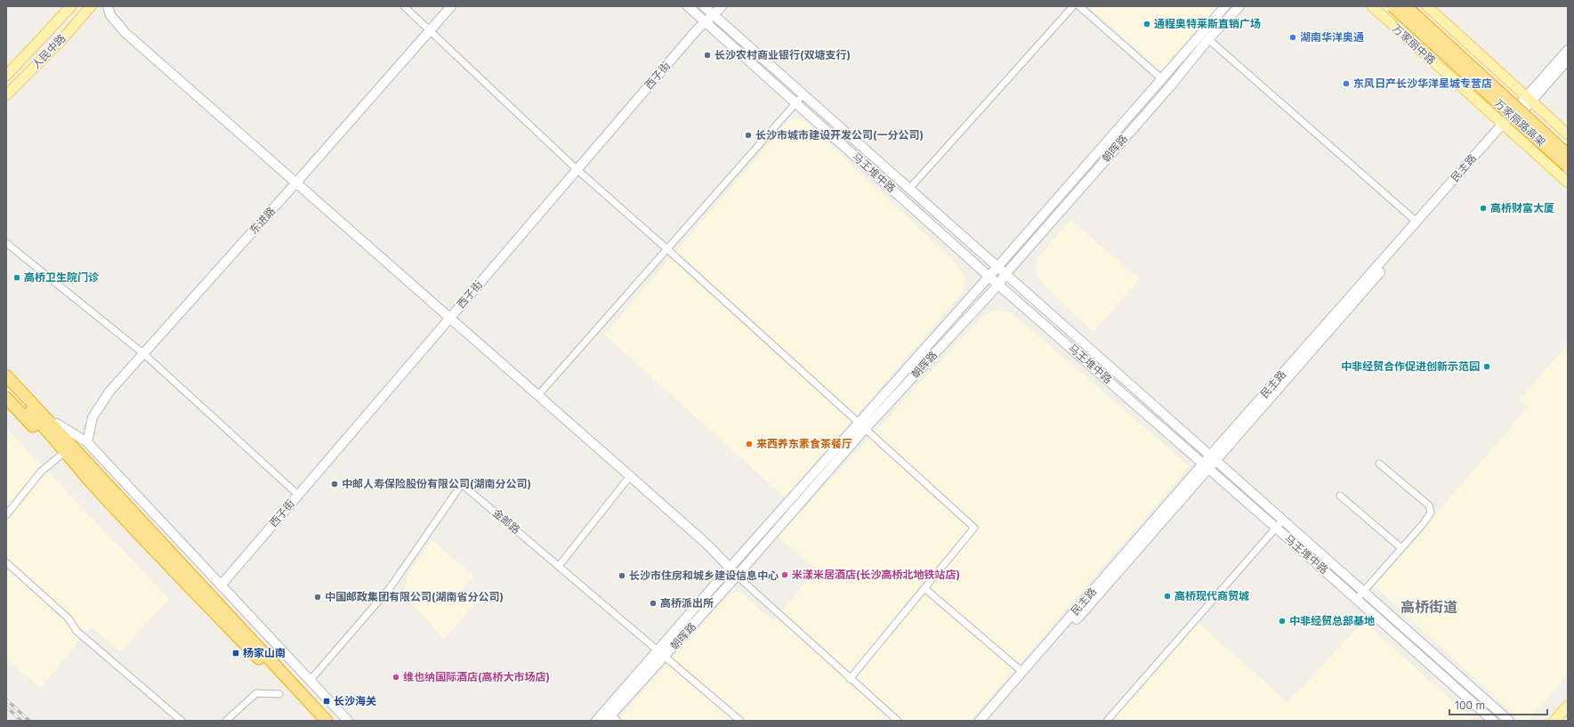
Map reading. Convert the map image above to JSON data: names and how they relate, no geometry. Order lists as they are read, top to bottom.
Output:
{
  "streets": {
    "highway": ["万家丽路高架"],
    "main road": ["万家丽中路", "人民中路"],
    "street": [
      "西子街",
      "朝晖路",
      "民主路",
      "马王堆中路",
      "东进路",
      "金邮路"
    ]
  },
  "crossings": [
    ["万家丽中路", "民主路"],
    ["西子街", "马王堆中路"],
    ["朝晖路", "马王堆中路"],
    ["朝晖路", "金邮路"],
    ["民主路", "马王堆中路"]
  ],
  "districts": ["高桥街道"],
  "places": {
    "other": [
      "通程奥特莱斯直销广场",
      "湖南华洋奥通",
      "长沙农村商业银行(双塘支行)",
      "东风日产长沙华洋星城专营店",
      "长沙市城市建设开发公司(一分公司)",
      "高桥财富大厦",
      "高桥卫生院门诊",
      "中非经贸合作促进创新示范园",
      "来西养东素食茶餐厅",
      "中邮人寿保险股份有限公司(湖南分公司)",
      "米漾米居酒店(长沙高桥北地铁站店)",
      "长沙市住房和城乡建设信息中心",
      "高桥现代商贸城",
      "中国邮政集团有限公司(湖南省分公司)",
      "高桥派出所",
      "中非经贸总部基地",
      "维也纳国际酒店(高桥大市场店)"
    ],
    "transit": ["杨家山南", "长沙海关"]
  },
  "scale_bar": "100 m"
}
